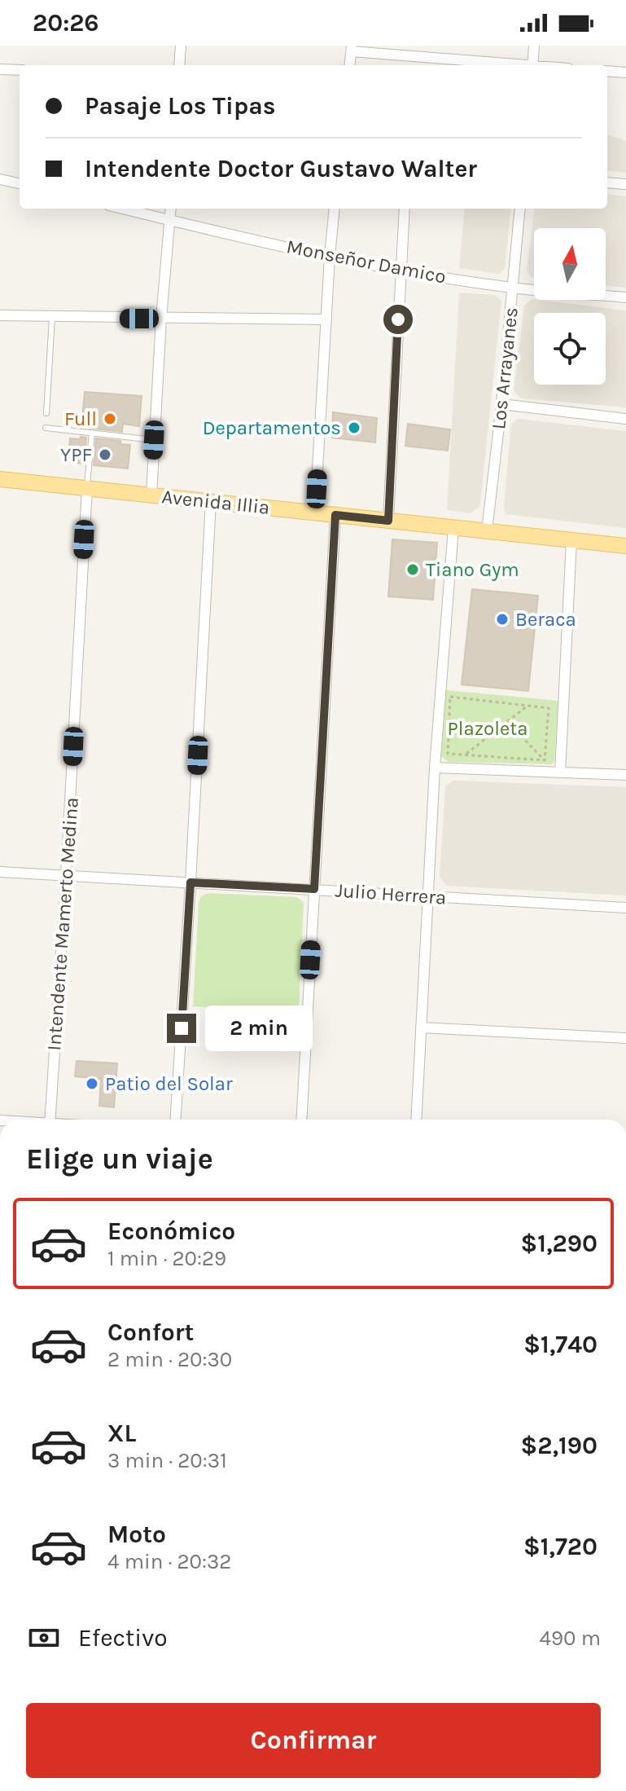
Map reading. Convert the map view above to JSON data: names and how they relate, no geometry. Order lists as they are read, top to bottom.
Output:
{
  "streets": {
    "main road": ["Avenida Illia"],
    "street": [
      "Monseñor Damico",
      "Los Arrayanes",
      "Julio Herrera",
      "Intendente Mamerto Medina"
    ]
  },
  "crossings": [
    ["Monseñor Damico", "Los Arrayanes"],
    ["Los Arrayanes", "Avenida Illia"],
    ["Avenida Illia", "Intendente Mamerto Medina"],
    ["Julio Herrera", "Intendente Mamerto Medina"]
  ],
  "parks": ["Plazoleta"],
  "places": [
    "Full",
    "Departamentos",
    "YPF",
    "Tiano Gym",
    "Beraca",
    "Patio del Solar"
  ],
  "north": "top",
  "page": {
    "status": "20:26",
    "banner": ["Pasaje Los Tipas", "Intendente Doctor Gustavo Walter"],
    "bubble": "2 min",
    "heading": "Elige un viaje",
    "list": [
      {
        "name": "Económico",
        "note": "1 min · 20:29",
        "value": "$1,290"
      },
      {
        "name": "Confort",
        "note": "2 min · 20:30",
        "value": "$1,740"
      },
      {
        "name": "XL",
        "note": "3 min · 20:31",
        "value": "$2,190"
      },
      {
        "name": "Moto",
        "note": "4 min · 20:32",
        "value": "$1,720"
      }
    ],
    "pay": ["Efectivo", "490 m"],
    "buttons": "Confirmar"
  }
}
